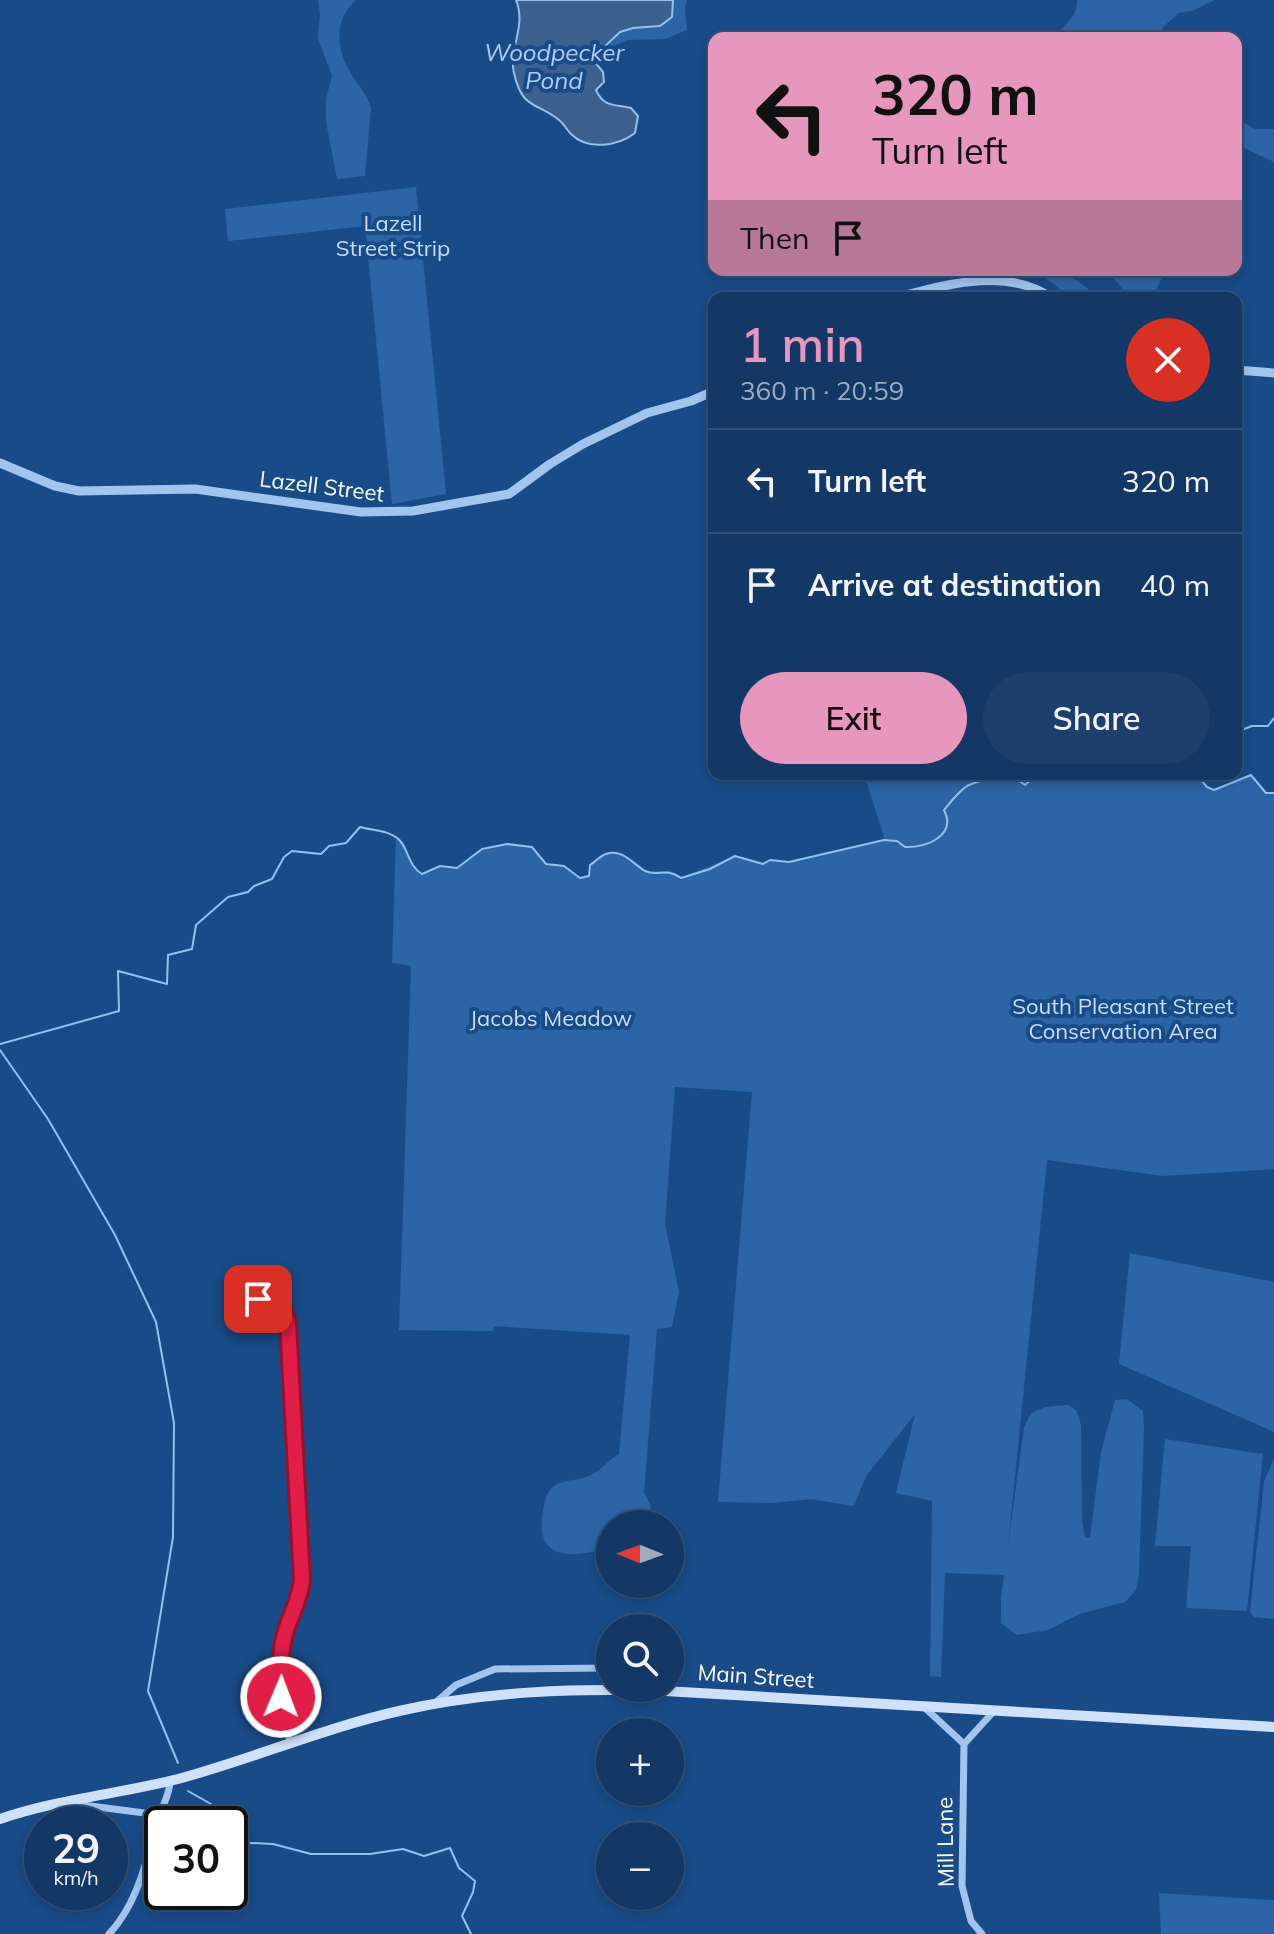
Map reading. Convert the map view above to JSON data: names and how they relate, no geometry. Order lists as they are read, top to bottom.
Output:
{
  "streets": {
    "main road": ["Main Street"],
    "street": ["Lazell Street", "Mill Lane"]
  },
  "water": ["Woodpecker Pond"],
  "parks": ["Lazell Street Strip", "South Pleasant Street Conservation Area", "Jacobs Meadow"],
  "north": "left",
  "page": {
    "turn": ["320 m", "Turn left"],
    "then": "Then",
    "heading": ["1 min", "360 m · 20:59"],
    "list": [
      {
        "name": "Turn left",
        "value": "320 m"
      },
      {
        "name": "Arrive at destination",
        "value": "40 m"
      }
    ],
    "buttons": ["Exit", "Share"],
    "map_buttons": ["+", "−"],
    "speed": "29 km/h",
    "limit": "30"
  }
}
